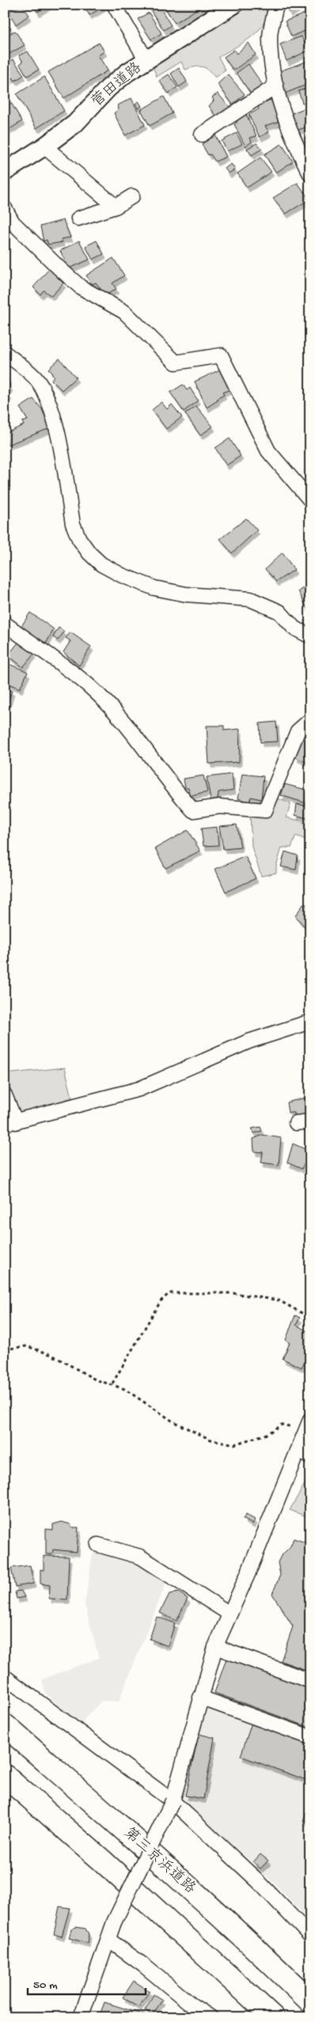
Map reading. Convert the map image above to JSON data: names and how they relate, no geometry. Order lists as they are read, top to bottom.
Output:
{
  "streets": {
    "highway": ["第三京浜道路"],
    "street": ["菅田道路"]
  },
  "scale_bar": "50 m"
}
